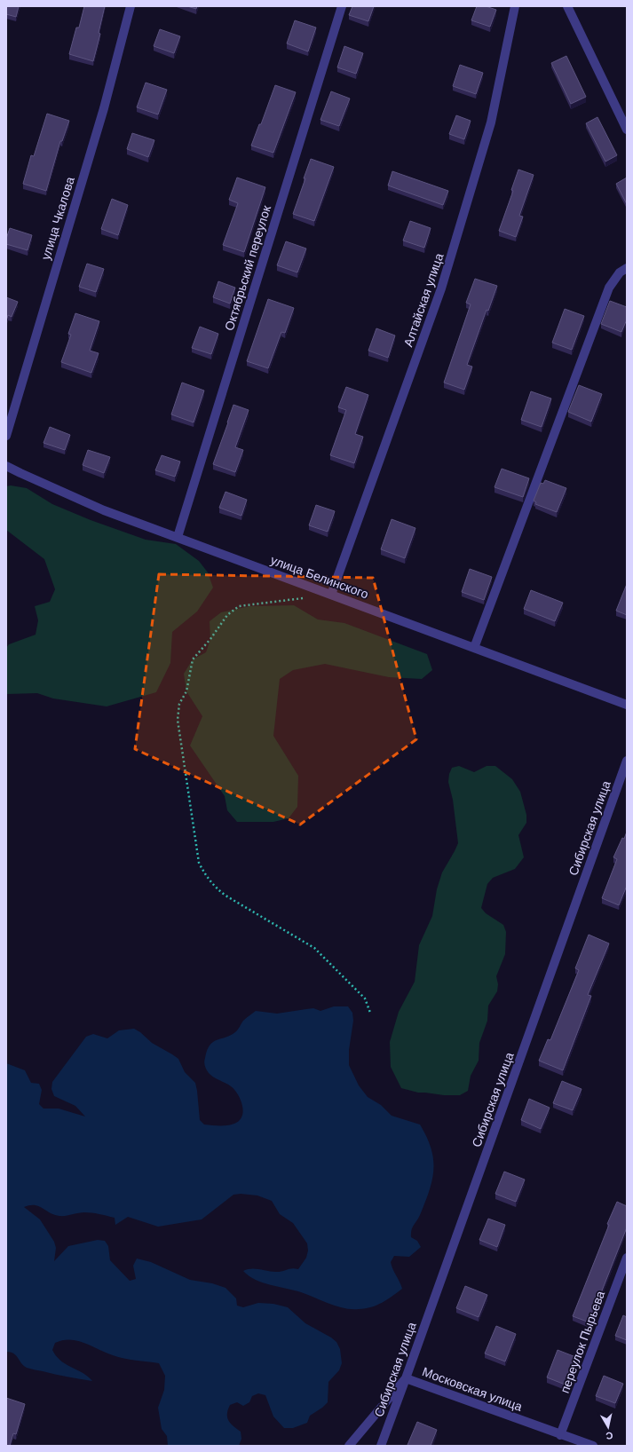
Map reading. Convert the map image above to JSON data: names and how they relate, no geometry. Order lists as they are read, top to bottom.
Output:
{
  "streets": {
    "street": [
      "улица Чкалова",
      "Октябрьский переулок",
      "Алтайская улица",
      "улица Белинского",
      "Сибирская улица",
      "переулок Пырьева",
      "Московская улица"
    ]
  },
  "crossings": [
    ["Октябрьский переулок", "улица Белинского"],
    ["Алтайская улица", "улица Белинского"],
    ["Сибирская улица", "Московская улица"],
    ["переулок Пырьева", "Московская улица"]
  ],
  "north": "bottom"
}
